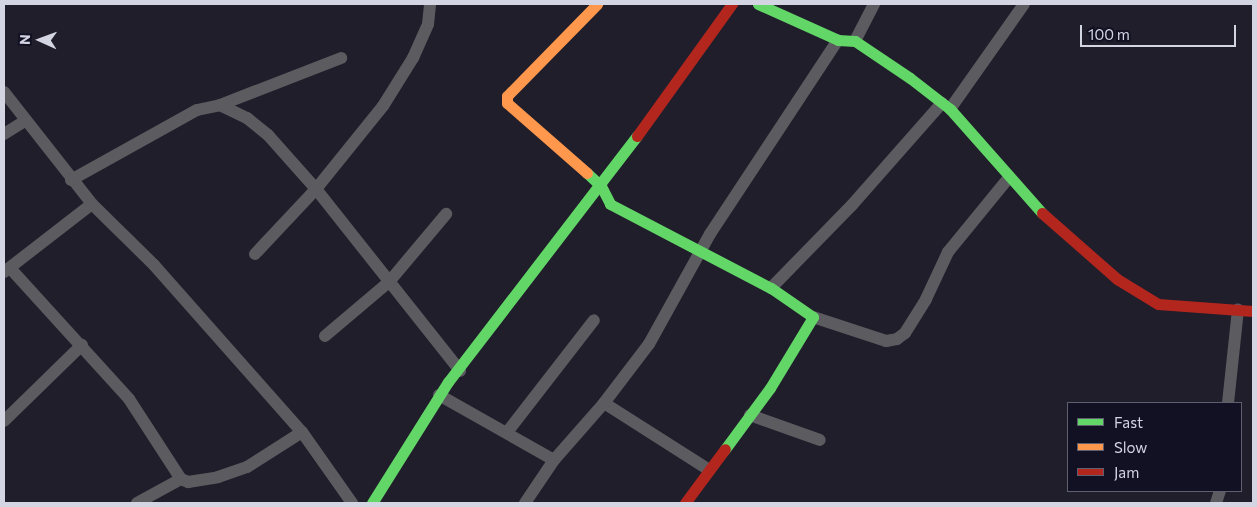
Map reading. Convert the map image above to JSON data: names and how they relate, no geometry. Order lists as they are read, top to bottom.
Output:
{
  "legend": ["Fast", "Slow", "Jam"],
  "scale_bar": "100 m",
  "north": "left"
}
